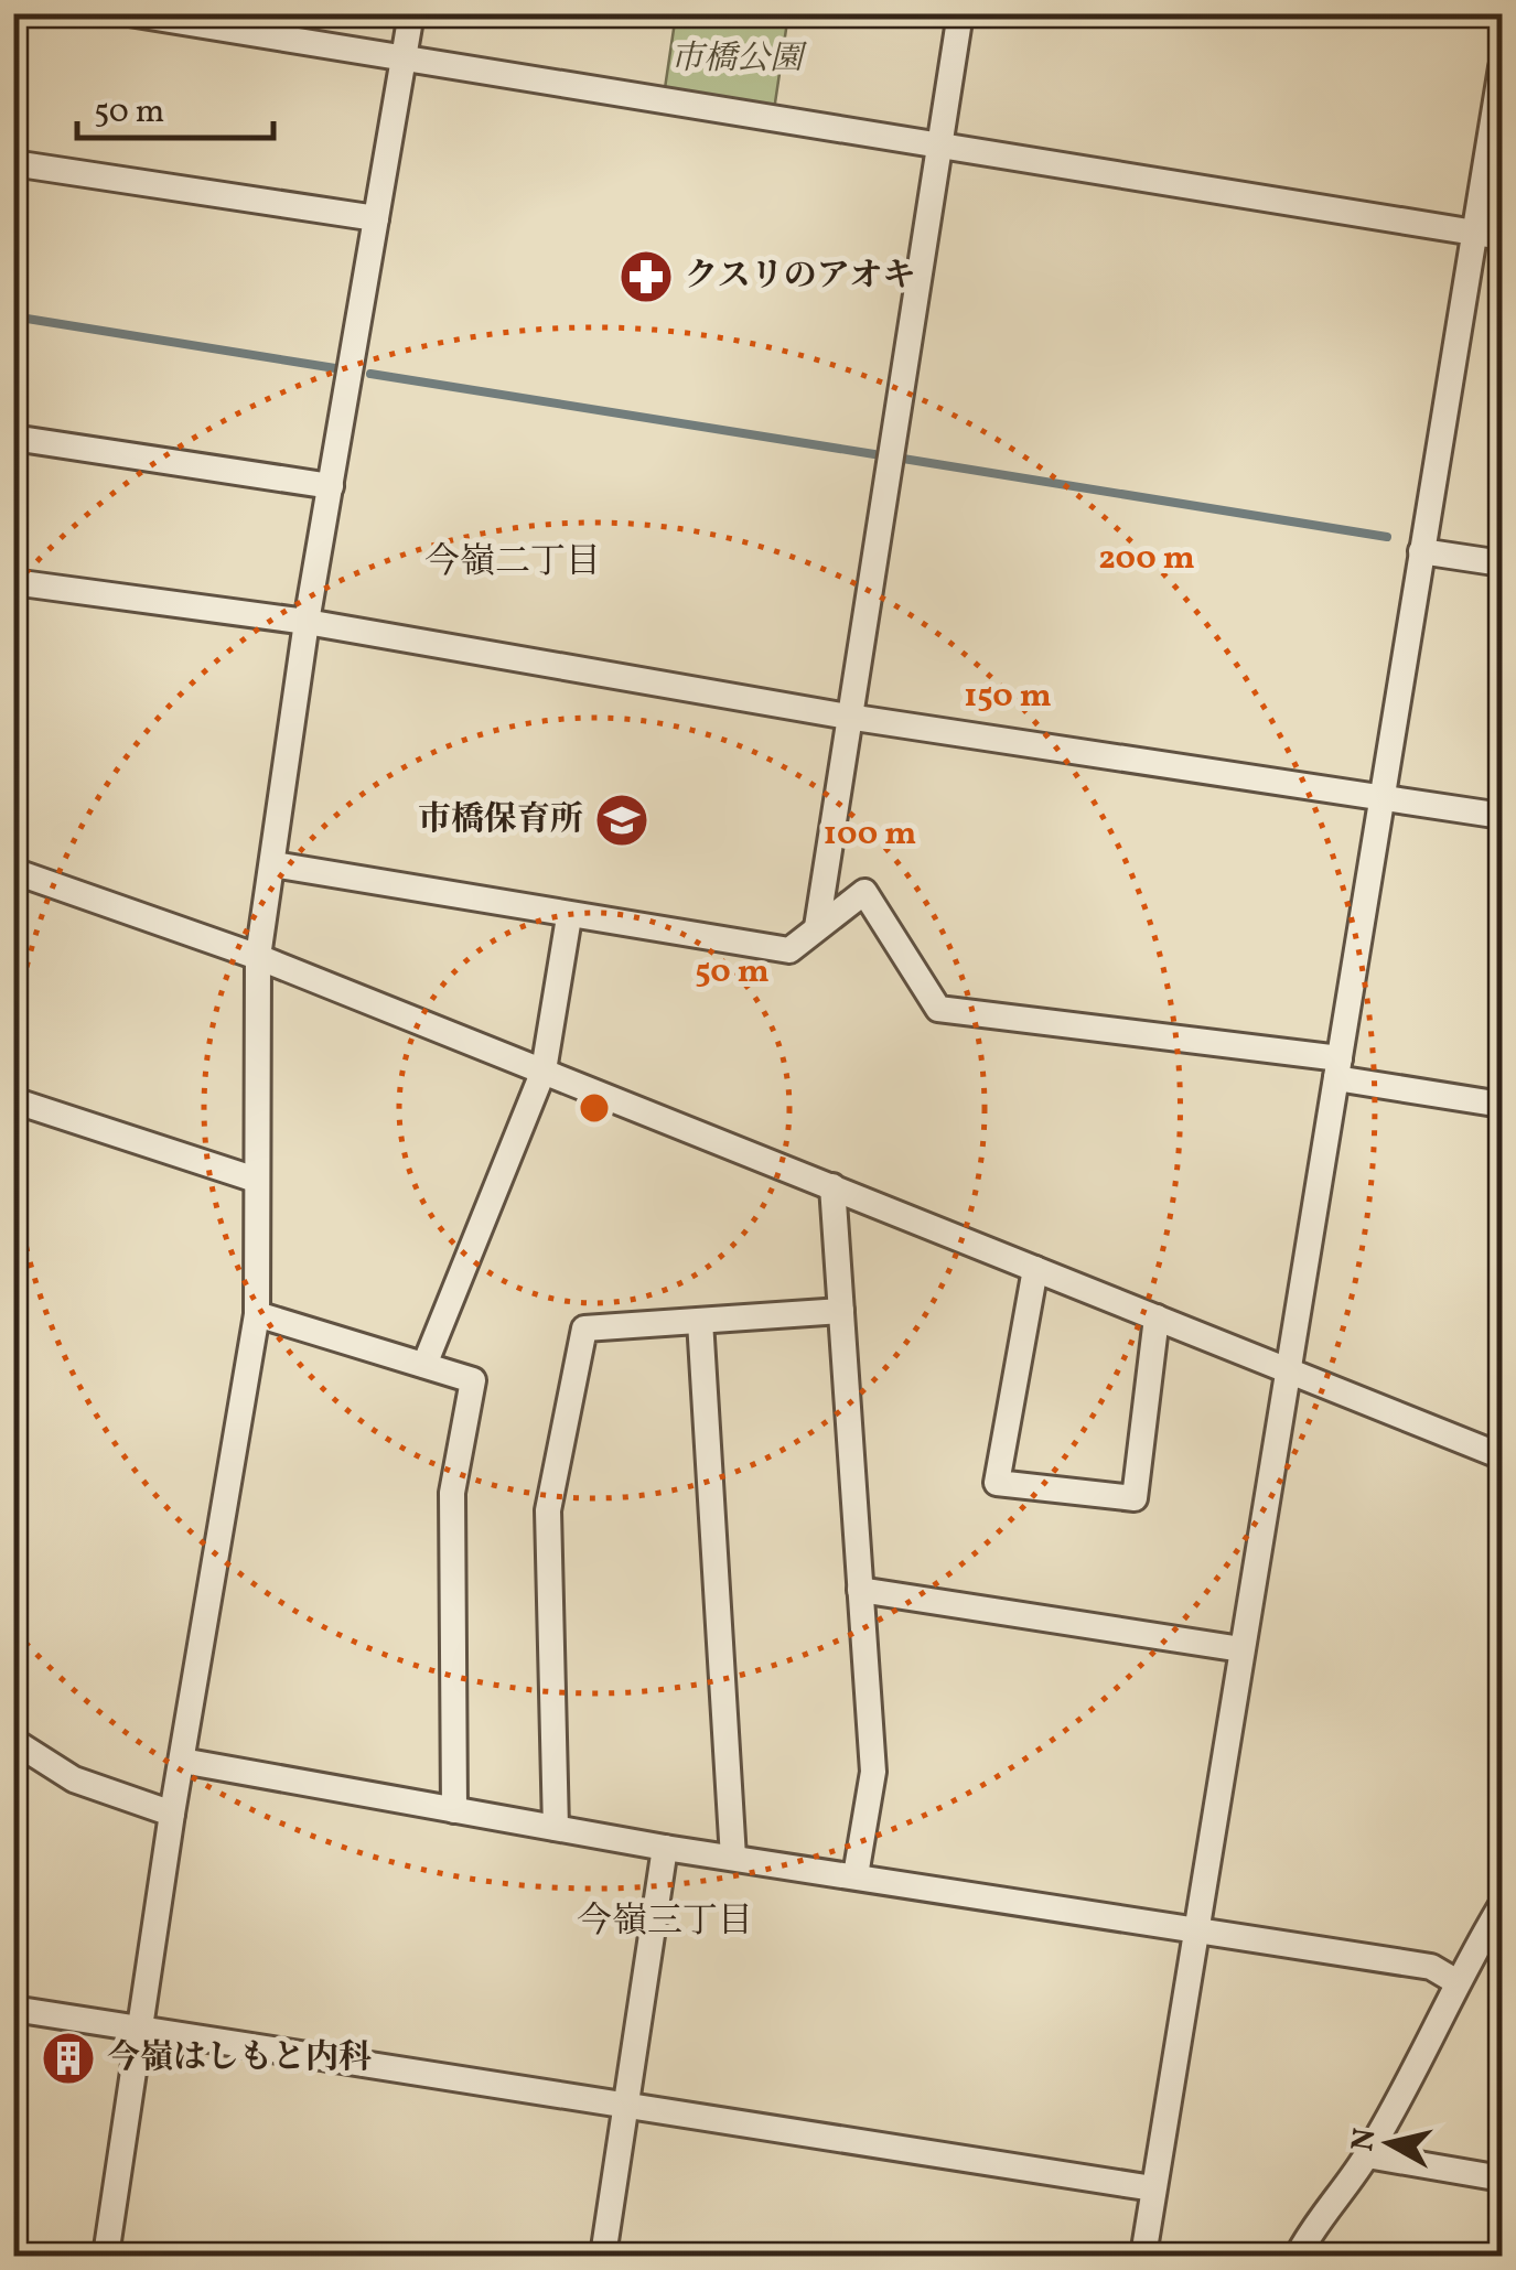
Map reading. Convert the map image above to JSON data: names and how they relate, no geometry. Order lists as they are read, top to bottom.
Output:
{
  "districts": ["今嶺二丁目", "今嶺三丁目"],
  "parks": ["市橋公園"],
  "places": {
    "pharmacy": ["クスリのアオキ"],
    "school or university": ["市橋保育所"],
    "building": ["今嶺はしもと内科"]
  },
  "scale_bar": "50 m",
  "north": "left",
  "rings": [
    "200 m",
    "150 m",
    "100 m",
    "50 m"
  ]
}
